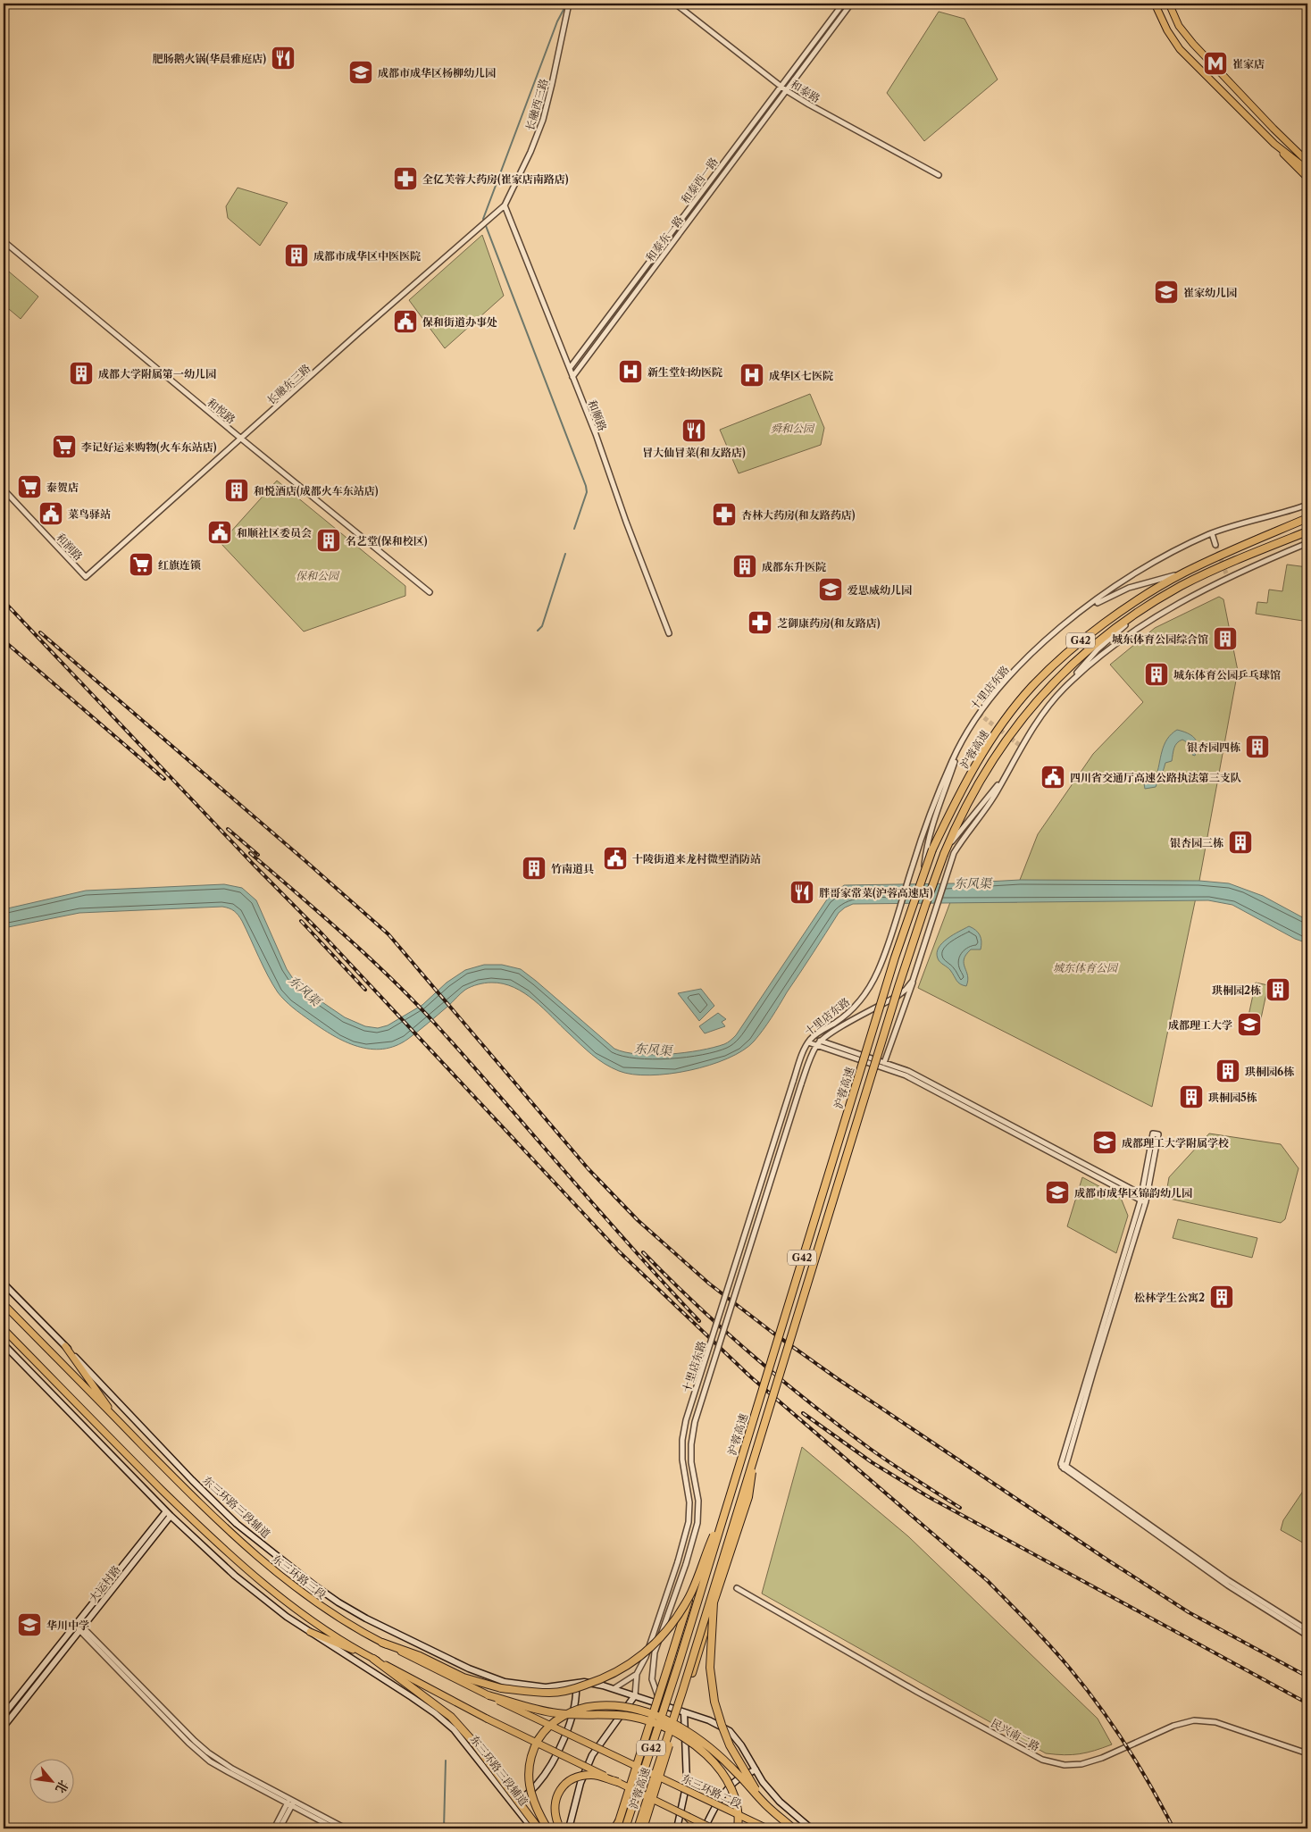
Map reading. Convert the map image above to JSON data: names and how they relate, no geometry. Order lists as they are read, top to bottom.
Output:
{
  "streets": {
    "highway": ["G42", "沪蓉高速"],
    "main road": [
      "东三环路三段辅道",
      "东三环路三段",
      "大运村路",
      "东三环路二段"
    ],
    "street": [
      "和泰路",
      "长融西三路",
      "和泰西一路",
      "和泰东一路",
      "长融东三路",
      "和悦路",
      "和顺路",
      "和润路",
      "十里店东路",
      "民兴南二路"
    ]
  },
  "crossings": [
    ["和泰路", "和泰西一路"],
    ["和泰路", "和泰东一路"],
    ["长融西三路", "长融东三路"],
    ["长融西三路", "和顺路"],
    ["和泰西一路", "和顺路"],
    ["和泰东一路", "和顺路"],
    ["长融东三路", "和悦路"],
    ["长融东三路", "和顺路"],
    ["长融东三路", "和润路"],
    ["十里店东路", "东三环路三段辅道"],
    ["东三环路三段辅道", "大运村路"],
    ["东三环路三段", "东三环路二段"]
  ],
  "water": ["东风渠"],
  "parks": ["舜和公园", "保和公园", "城东体育公园"],
  "places": {
    "restaurant": ["肥肠鹅火锅(华晨雅庭店)", "冒大仙冒菜(和友路店)", "胖哥家常菜(沪蓉高速店)"],
    "metro station": ["崔家店"],
    "school or university": [
      "成都市成华区杨柳幼儿园",
      "崔家幼儿园",
      "爱思威幼儿园",
      "成都理工大学",
      "成都理工大学附属学校",
      "成都市成华区锦韵幼儿园",
      "华川中学"
    ],
    "pharmacy": ["全亿芙蓉大药房(崔家店南路店)", "杏林大药房(和友路药店)", "芝御康药房(和友路店)"],
    "building": [
      "成都市成华区中医医院",
      "成都大学附属第一幼儿园",
      "和悦酒店(成都火车东站店)",
      "名艺堂(保和校区)",
      "成都东升医院",
      "城东体育公园综合馆",
      "城东体育公园乒乓球馆",
      "银杏园四栋",
      "银杏园三栋",
      "竹南道具",
      "珙桐园2栋",
      "珙桐园6栋",
      "珙桐园5栋",
      "松林学生公寓2"
    ],
    "public building": [
      "保和街道办事处",
      "菜鸟驿站",
      "和顺社区委员会",
      "四川省交通厅高速公路执法第三支队",
      "十陵街道来龙村微型消防站"
    ],
    "hospital": ["新生堂妇幼医院", "成华区七医院"],
    "supermarket": ["李记好运来购物(火车东站店)", "泰贺店", "红旗连锁"]
  },
  "north": "bottom right"
}
